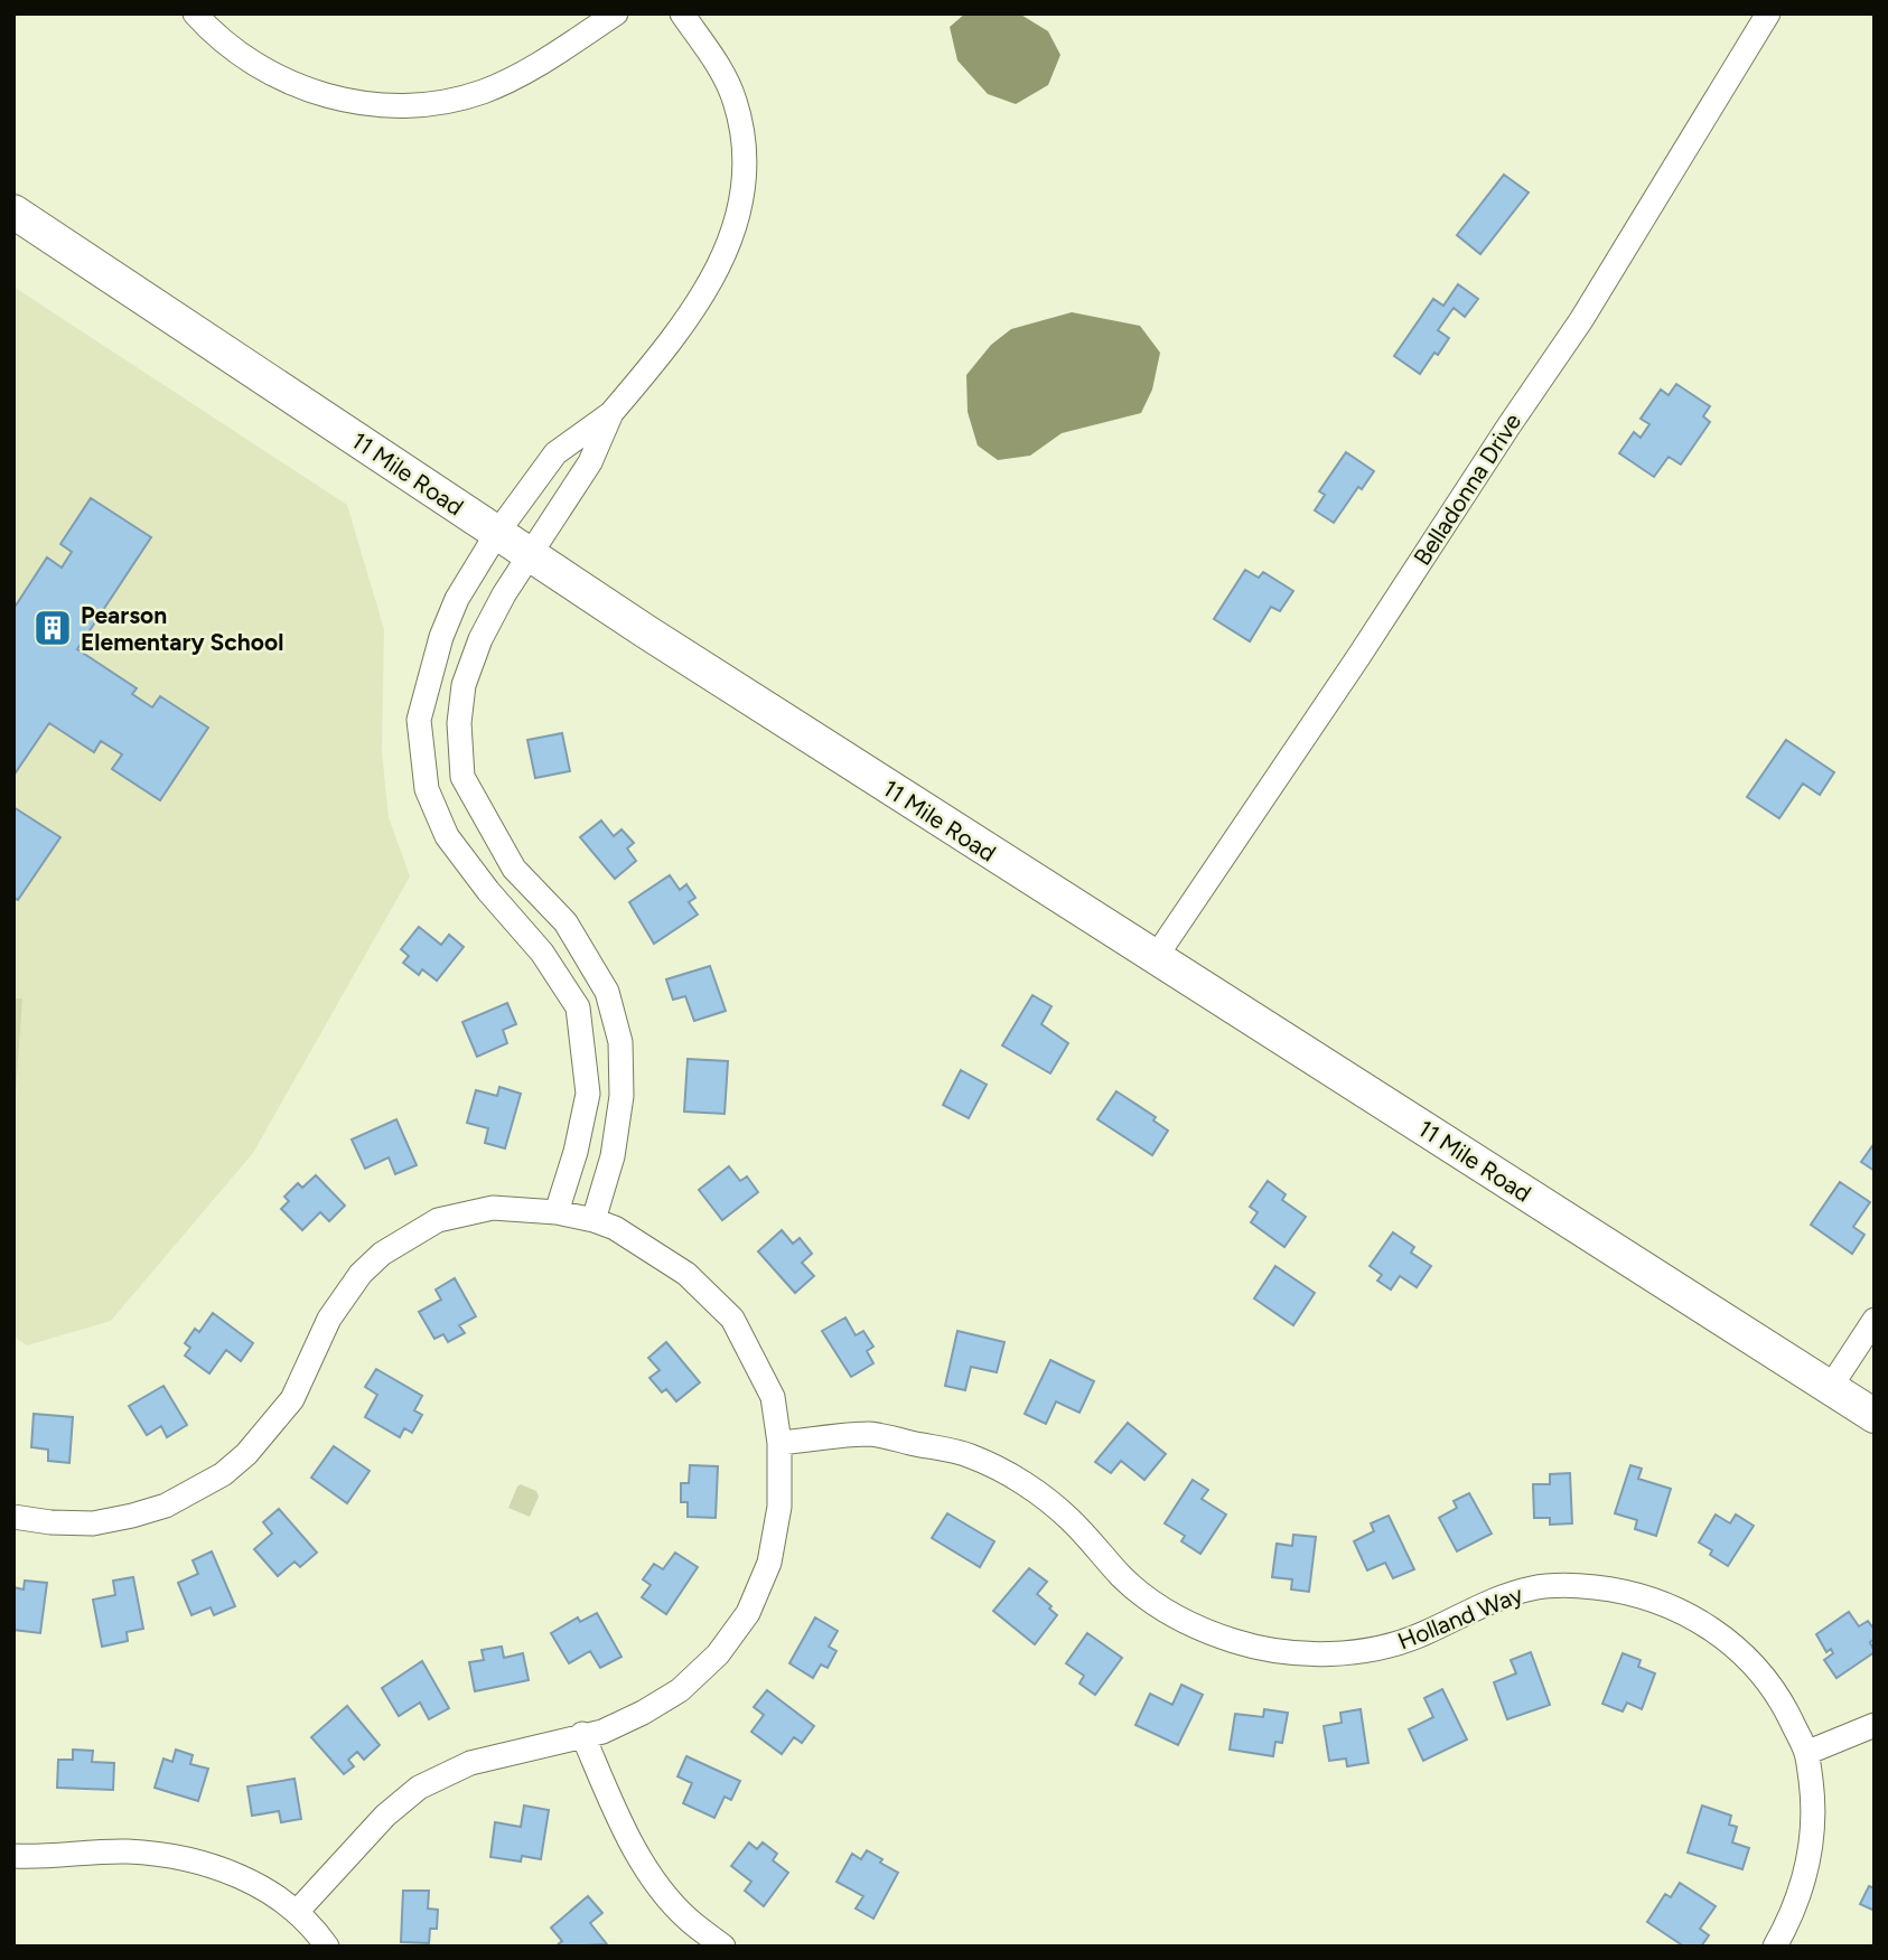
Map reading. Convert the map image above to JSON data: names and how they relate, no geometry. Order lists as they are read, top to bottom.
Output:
{
  "streets": {
    "street": ["11 Mile Road", "Belladonna Drive", "Holland Way"]
  },
  "crossings": [
    ["11 Mile Road", "Belladonna Drive"]
  ],
  "places": {
    "building": ["Pearson Elementary School"]
  }
}
